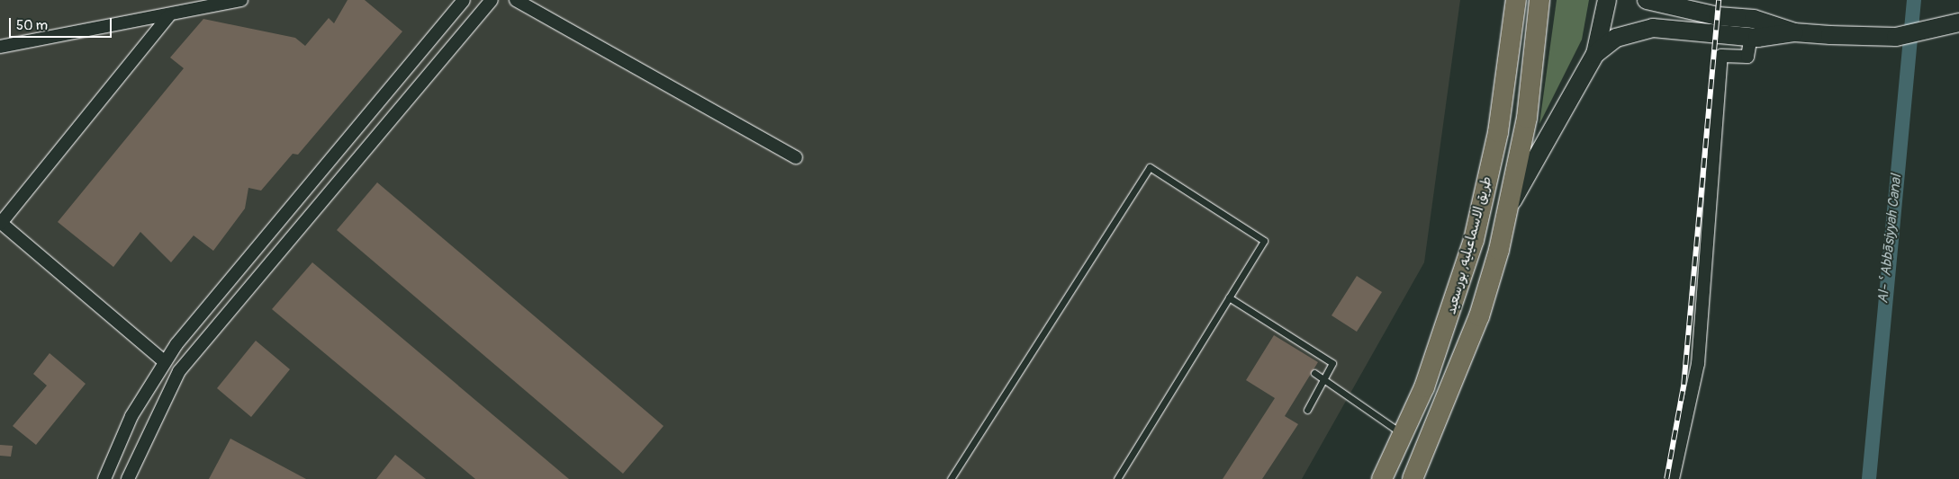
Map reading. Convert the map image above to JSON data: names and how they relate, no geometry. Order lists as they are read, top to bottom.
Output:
{
  "streets": {
    "highway": ["طريق الاسماعيليه, بورسعيد"]
  },
  "water": ["Al-ʿAbbāsiyyah Canal"],
  "scale_bar": "50 m"
}
